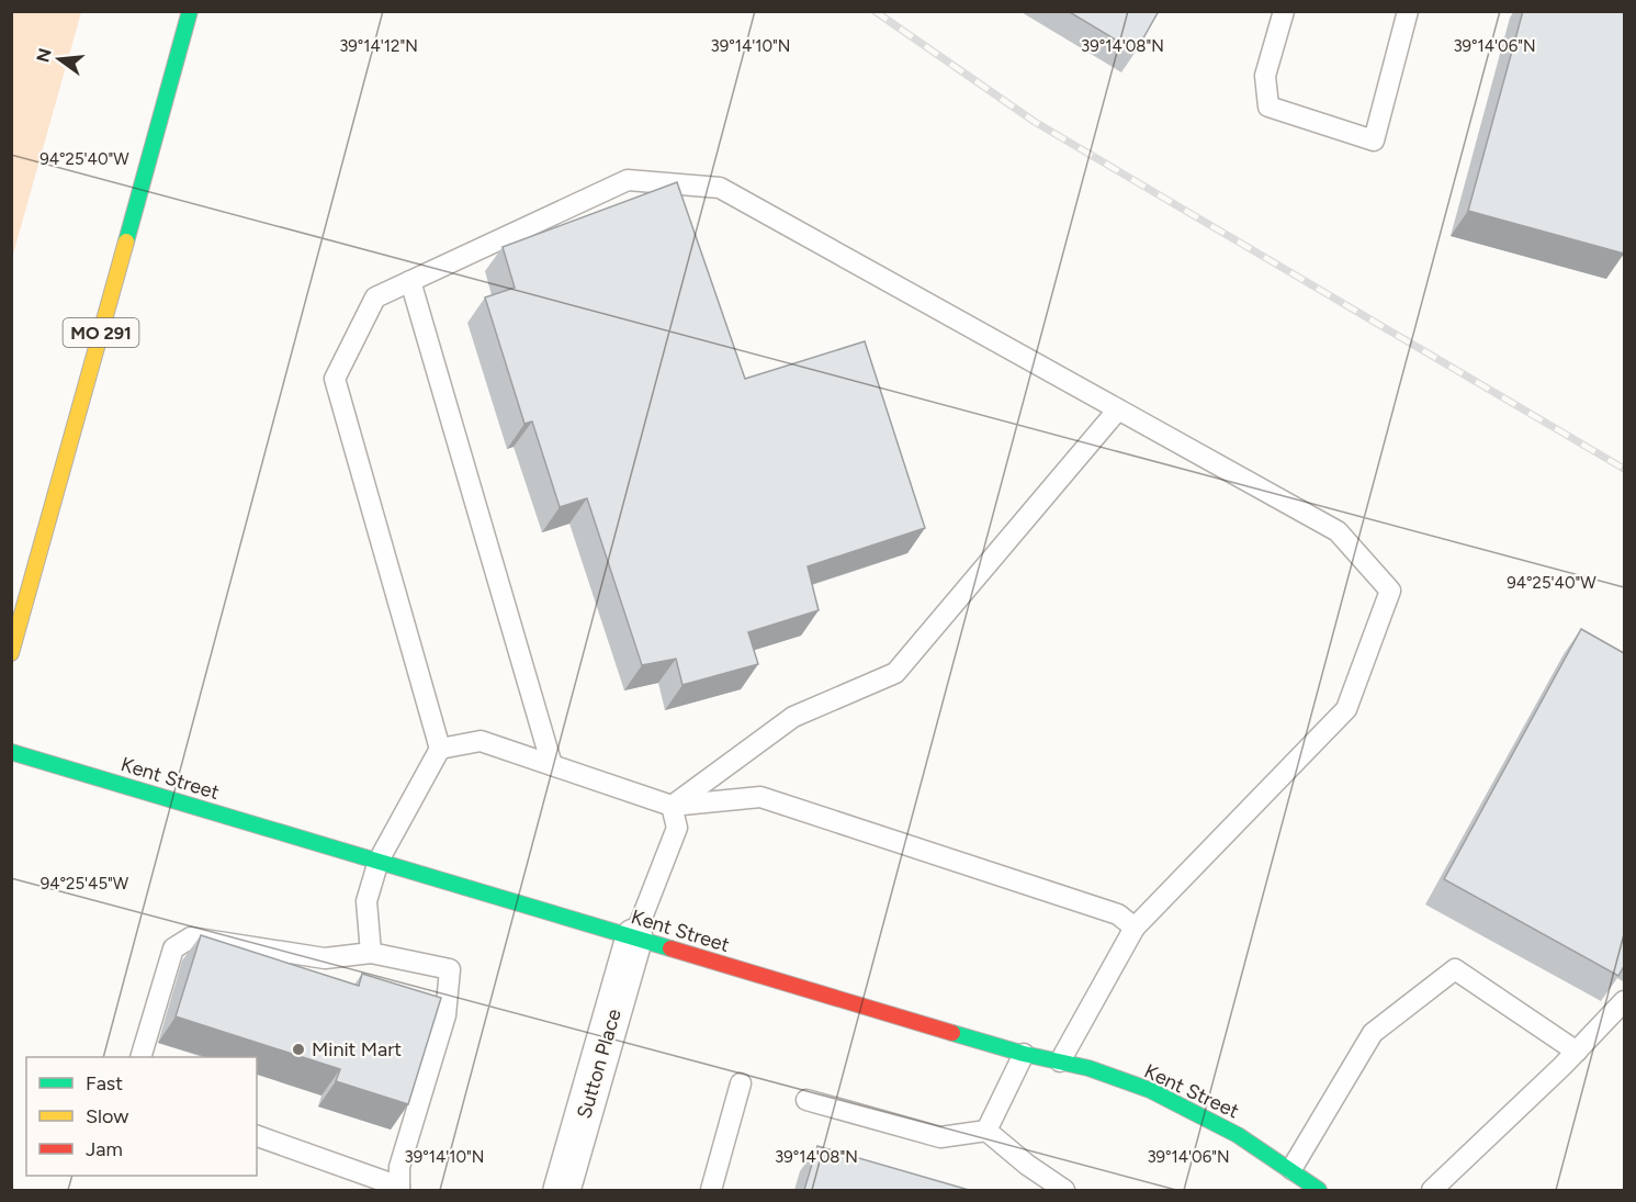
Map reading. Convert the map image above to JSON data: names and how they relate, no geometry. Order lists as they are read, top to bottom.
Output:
{
  "streets": {
    "main road": ["MO 291", "Kent Street"],
    "street": ["Sutton Place"]
  },
  "crossings": [
    ["Kent Street", "Sutton Place"]
  ],
  "places": ["Minit Mart"],
  "legend": ["Fast", "Slow", "Jam"],
  "north": "left",
  "coordinates": [
    "39°14'12\"N",
    "39°14'10\"N",
    "39°14'08\"N",
    "39°14'06\"N",
    "94°25'40\"W",
    "94°25'45\"W"
  ]
}
